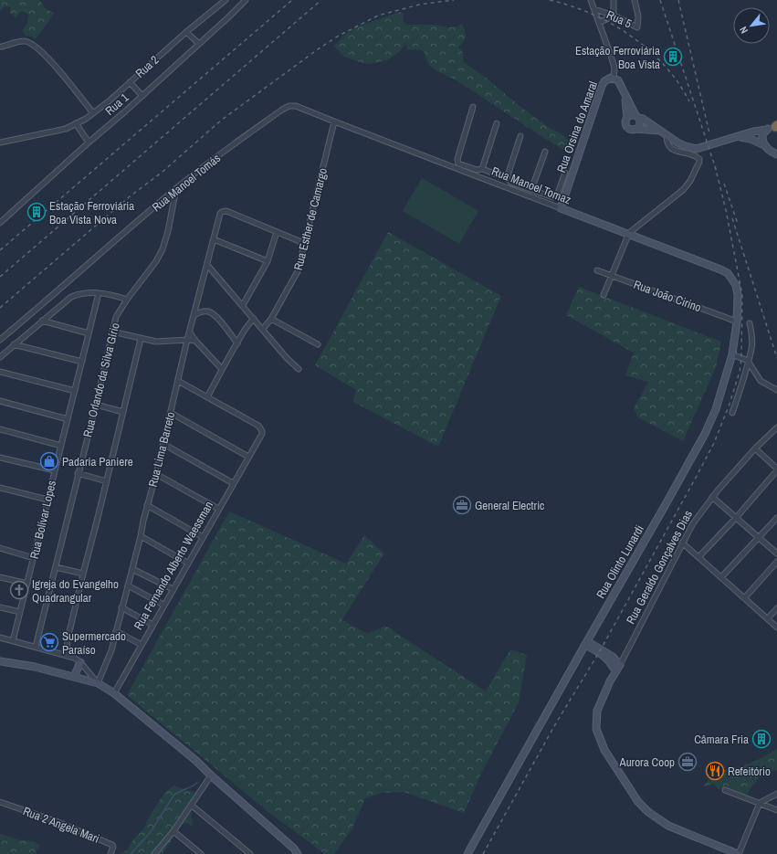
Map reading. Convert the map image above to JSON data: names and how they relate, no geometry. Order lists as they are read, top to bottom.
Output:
{
  "streets": {
    "street": [
      "Rua 5",
      "Rua 2",
      "Rua 1",
      "Rua Orsina do Amaral",
      "Rua Manoel Tomás",
      "Rua Manoel Tomaz",
      "Rua Esther de Camargo",
      "Rua João Cirino",
      "Rua Orlando da Silva Gírio",
      "Rua Lima Barreto",
      "Rua Bolívar Lopes",
      "Rua Olinto Lunardi",
      "Rua Fernando Alberto Waessman",
      "Rua Geraldo Gonçalves Dias",
      "Rua 2 Angela Mari"
    ]
  },
  "crossings": [
    ["Rua Orsina do Amaral", "Rua Manoel Tomaz"],
    ["Rua Manoel Tomás", "Rua Manoel Tomaz"],
    ["Rua Manoel Tomás", "Rua Esther de Camargo"],
    ["Rua Manoel Tomás", "Rua Orlando da Silva Gírio"],
    ["Rua Manoel Tomaz", "Rua Esther de Camargo"],
    ["Rua Manoel Tomaz", "Rua Olinto Lunardi"],
    ["Rua João Cirino", "Rua Olinto Lunardi"]
  ],
  "places": {
    "building": ["Estação Ferroviária Boa Vista", "Estação Ferroviária Boa Vista Nova", "Câmara Fria"],
    "shop": ["Padaria Paniere"],
    "office": ["General Electric", "Aurora Coop"],
    "church": ["Igreja do Evangelho Quadrangular"],
    "supermarket": ["Supermercado Paraíso"],
    "restaurant": ["Refeitório"]
  },
  "north": "bottom left"
}
